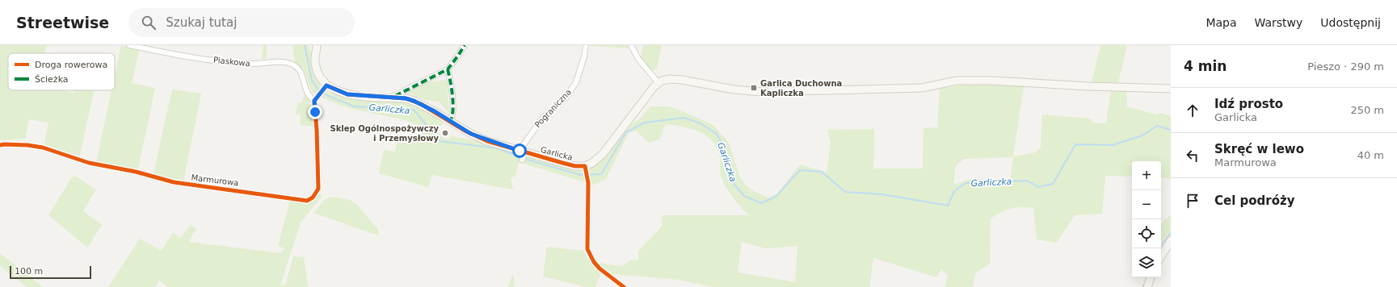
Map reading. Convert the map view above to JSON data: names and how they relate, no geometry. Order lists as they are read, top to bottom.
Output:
{
  "streets": {
    "street": [
      "Piaskowa",
      "Pograniczna",
      "Garlicka",
      "Marmurowa"
    ]
  },
  "crossings": [
    ["Piaskowa", "Marmurowa"],
    ["Pograniczna", "Garlicka"]
  ],
  "water": ["Garliczka"],
  "places": {
    "transit": ["Garlica Duchowna Kapliczka"],
    "other": ["Sklep Ogólnospożywczy i Przemysłowy"]
  },
  "legend": ["Droga rowerowa", "Ścieżka"],
  "scale_bar": "100 m",
  "page": {
    "header": "Streetwise",
    "search": "Szukaj tutaj",
    "nav": ["Mapa", "Warstwy", "Udostępnij"],
    "heading": ["4 min", "Pieszo · 290 m"],
    "list": [
      ["Idź prosto", "Garlicka", "250 m"],
      ["Skręć w lewo", "Marmurowa", "40 m"],
      "Cel podróży"
    ],
    "map_buttons": ["+", "−"],
    "scale": "100 m"
  }
}
